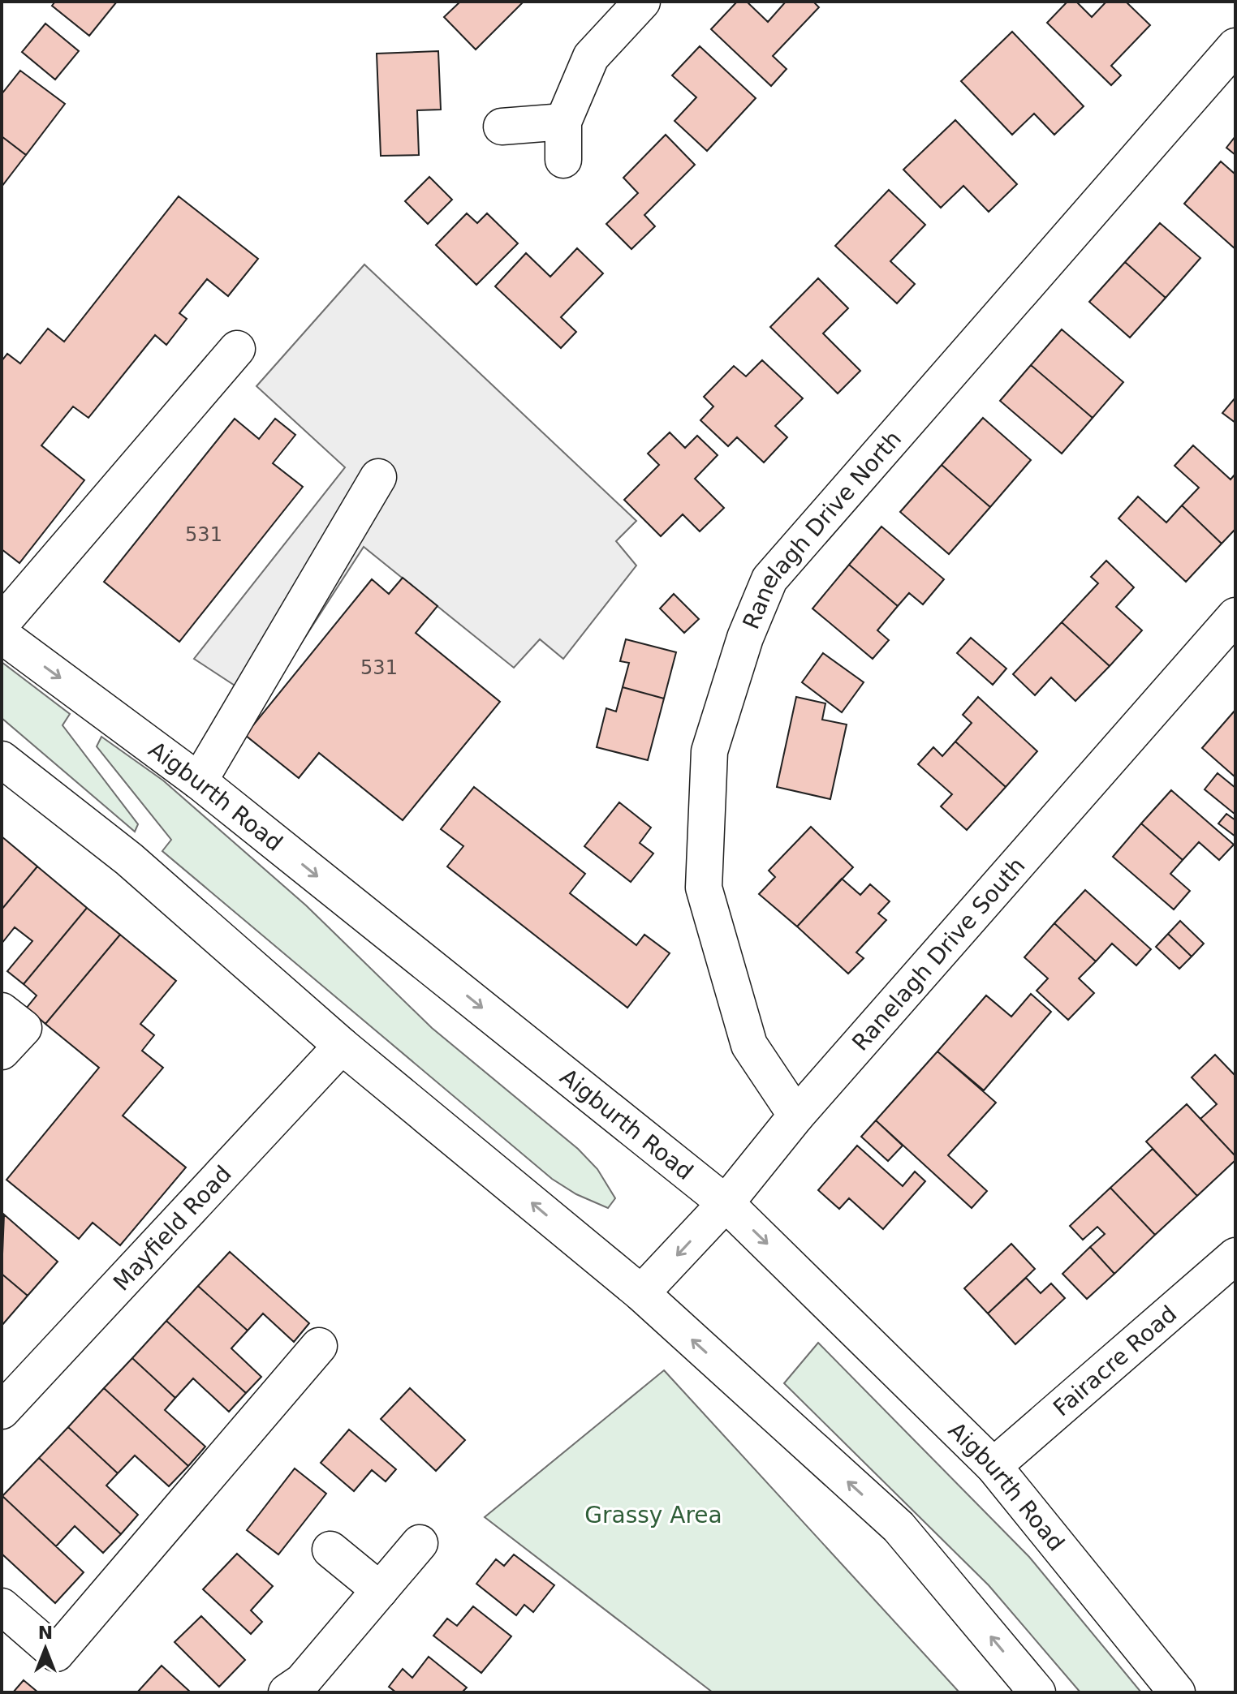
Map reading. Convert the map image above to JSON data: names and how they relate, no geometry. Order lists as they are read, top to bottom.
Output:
{
  "streets": {
    "main road": [
      "Ranelagh Drive North",
      "Aigburth Road",
      "Ranelagh Drive South",
      "Mayfield Road",
      "Fairacre Road"
    ]
  },
  "crossings": [
    ["Ranelagh Drive North", "Ranelagh Drive South"],
    ["Aigburth Road", "Ranelagh Drive South"],
    ["Aigburth Road", "Fairacre Road"]
  ],
  "parks": ["Grassy Area"],
  "house_numbers": ["531", "531"],
  "north": "top"
}
